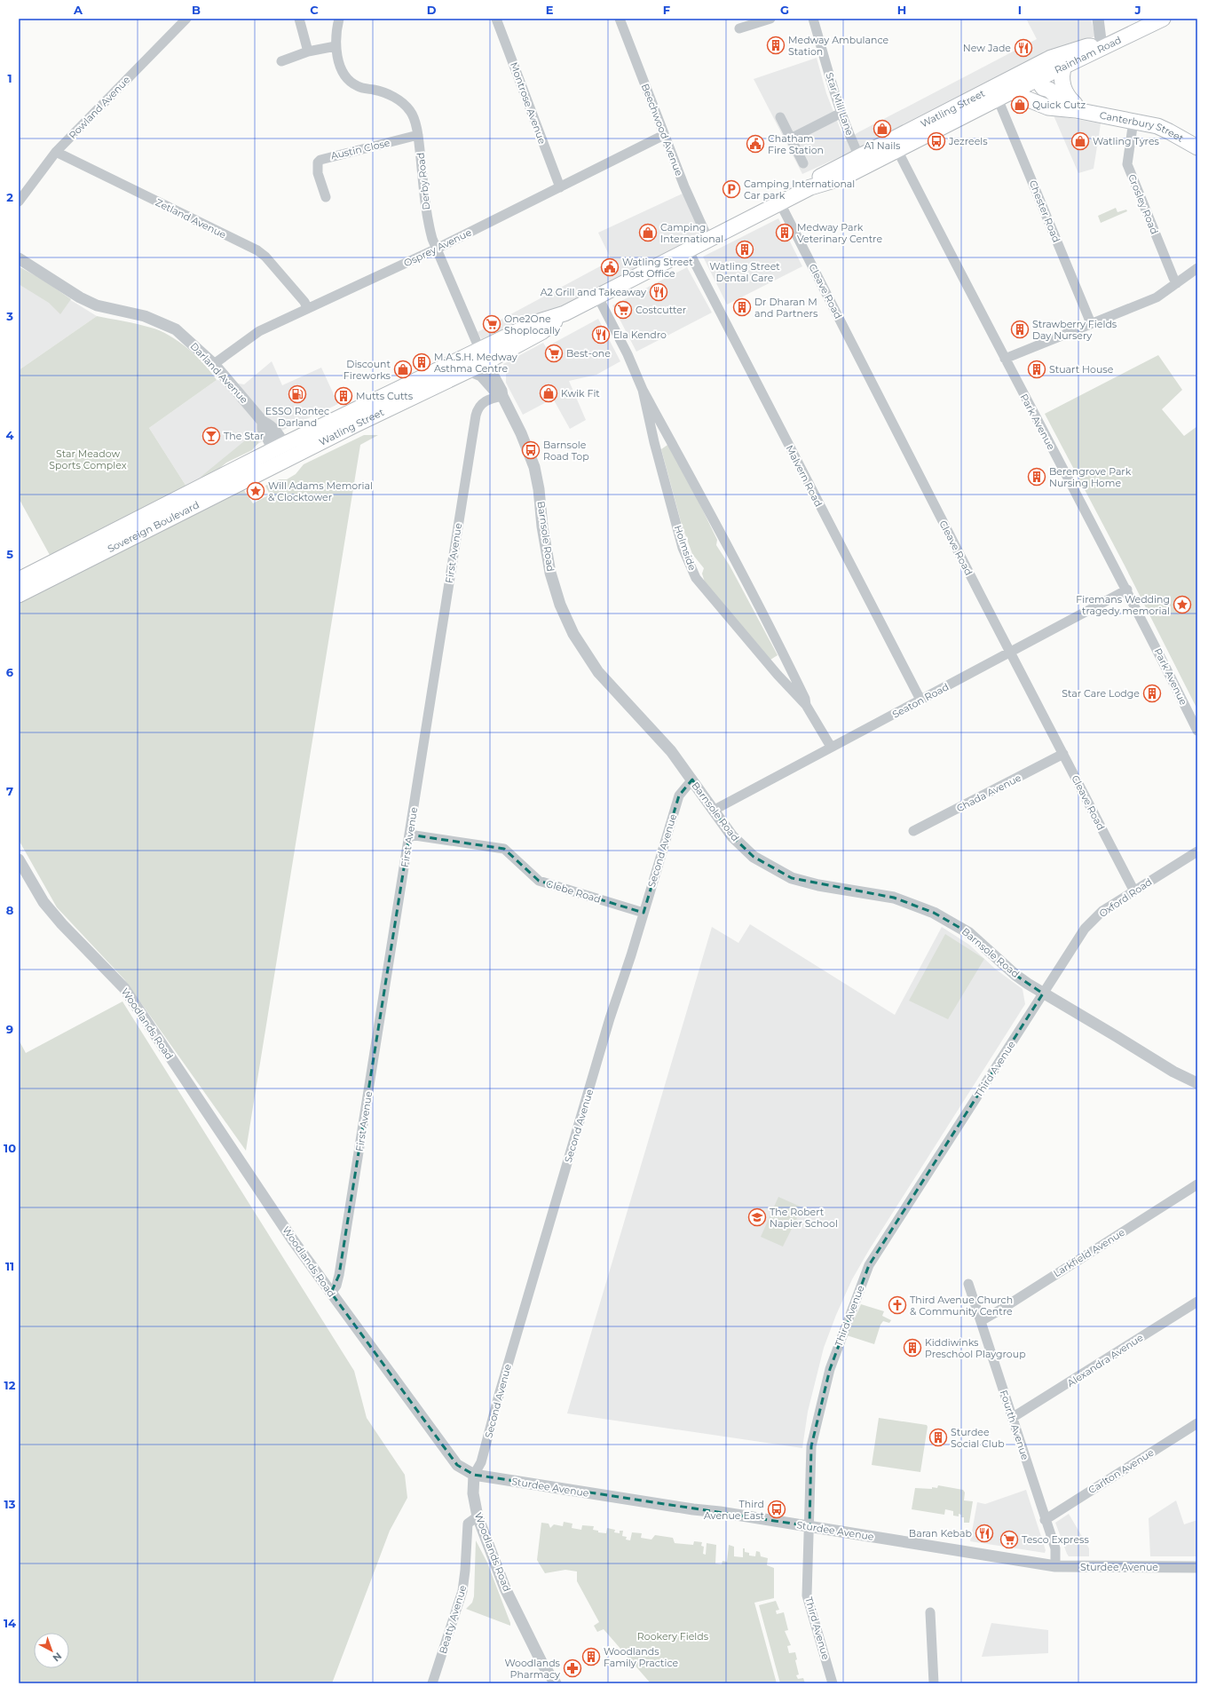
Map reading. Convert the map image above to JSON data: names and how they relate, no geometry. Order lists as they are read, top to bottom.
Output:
{
  "streets": {
    "main road": [
      "Rainham Road",
      "Watling Street",
      "Canterbury Street",
      "Sovereign Boulevard"
    ],
    "street": [
      "Montrose Avenue",
      "Star Mill Lane",
      "Rowland Avenue",
      "Beechwood Avenue",
      "Austin Close",
      "Derby Road",
      "Crosley Road",
      "Chester Road",
      "Zetland Avenue",
      "Osprey Avenue",
      "Cleave Road",
      "Darland Avenue",
      "Park Avenue",
      "Malvern Road",
      "Barnsole Road",
      "Holmside",
      "First Avenue",
      "Seaton Road",
      "Chada Avenue",
      "Second Avenue",
      "Glebe Road",
      "Oxford Road",
      "Woodlands Road",
      "Third Avenue",
      "Larkfield Avenue",
      "Alexandra Avenue",
      "Fourth Avenue",
      "Carlton Avenue",
      "Sturdee Avenue",
      "Beatty Avenue"
    ]
  },
  "crossings": [
    ["Rainham Road", "Watling Street"],
    ["Rainham Road", "Canterbury Street"],
    ["Montrose Avenue", "Osprey Avenue"],
    ["Star Mill Lane", "Watling Street"],
    ["Rowland Avenue", "Zetland Avenue"],
    ["Watling Street", "Canterbury Street"],
    ["Watling Street", "Beechwood Avenue"],
    ["Watling Street", "Derby Road"],
    ["Watling Street", "Chester Road"],
    ["Watling Street", "Cleave Road"],
    ["Watling Street", "Darland Avenue"],
    ["Watling Street", "Park Avenue"],
    ["Watling Street", "Malvern Road"],
    ["Watling Street", "Sovereign Boulevard"],
    ["Watling Street", "Barnsole Road"],
    ["Watling Street", "Holmside"],
    ["Canterbury Street", "Crosley Road"],
    ["Beechwood Avenue", "Osprey Avenue"],
    ["Austin Close", "Derby Road"],
    ["Derby Road", "Osprey Avenue"],
    ["Derby Road", "Barnsole Road"],
    ["Zetland Avenue", "Osprey Avenue"],
    ["Osprey Avenue", "Darland Avenue"],
    ["Cleave Road", "Seaton Road"],
    ["Cleave Road", "Chada Avenue"],
    ["Cleave Road", "Oxford Road"],
    ["Darland Avenue", "Sovereign Boulevard"],
    ["Park Avenue", "Seaton Road"],
    ["Malvern Road", "Seaton Road"],
    ["Barnsole Road", "First Avenue"],
    ["Barnsole Road", "Seaton Road"],
    ["Barnsole Road", "Second Avenue"],
    ["Barnsole Road", "Oxford Road"],
    ["Barnsole Road", "Third Avenue"],
    ["Holmside", "Seaton Road"],
    ["First Avenue", "Glebe Road"],
    ["First Avenue", "Woodlands Road"],
    ["Second Avenue", "Glebe Road"],
    ["Second Avenue", "Woodlands Road"],
    ["Second Avenue", "Sturdee Avenue"],
    ["Oxford Road", "Third Avenue"],
    ["Woodlands Road", "Sturdee Avenue"],
    ["Woodlands Road", "Beatty Avenue"],
    ["Third Avenue", "Sturdee Avenue"],
    ["Larkfield Avenue", "Fourth Avenue"],
    ["Alexandra Avenue", "Fourth Avenue"],
    ["Fourth Avenue", "Carlton Avenue"],
    ["Fourth Avenue", "Sturdee Avenue"]
  ],
  "parks": ["Star Meadow Sports Complex", "Rookery Fields"],
  "places": {
    "building": [
      "Medway Ambulance Station",
      "Medway Park Veterinary Centre",
      "Watling Street Dental Care",
      "Dr Dharan M and Partners",
      "Strawberry Fields Day Nursery",
      "M.A.S.H. Medway Asthma Centre",
      "Stuart House",
      "Mutts Cutts",
      "Berengrove Park Nursing Home",
      "Star Care Lodge",
      "Kiddiwinks Preschool Playgroup",
      "Sturdee Social Club",
      "Woodlands Family Practice"
    ],
    "restaurant": [
      "New Jade",
      "A2 Grill and Takeaway",
      "Ela Kendro",
      "Baran Kebab"
    ],
    "shop": [
      "Quick Cutz",
      "A1 Nails",
      "Watling Tyres",
      "Camping International",
      "Discount Fireworks",
      "Kwik Fit"
    ],
    "bus stop": ["Jezreels", "Barnsole Road Top", "Third Avenue East"],
    "public building": ["Chatham Fire Station", "Watling Street Post Office"],
    "parking": ["Camping International Car park"],
    "supermarket": [
      "Costcutter",
      "One2One Shoplocally",
      "Best-one",
      "Tesco Express"
    ],
    "fuel station": ["ESSO Rontec Darland"],
    "bar": ["The Star"],
    "place": ["Will Adams Memorial & Clocktower", "Firemans Wedding tragedy memorial"],
    "school or university": ["The Robert Napier School"],
    "church": ["Third Avenue Church & Community Centre"],
    "pharmacy": ["Woodlands Pharmacy"]
  },
  "north": "bottom right",
  "grid": {
    "columns": [
      "A",
      "B",
      "C",
      "D",
      "E",
      "F",
      "G",
      "H",
      "I",
      "J"
    ],
    "rows": [
      "1",
      "2",
      "3",
      "4",
      "5",
      "6",
      "7",
      "8",
      "9",
      "10",
      "11",
      "12",
      "13",
      "14"
    ]
  }
}
